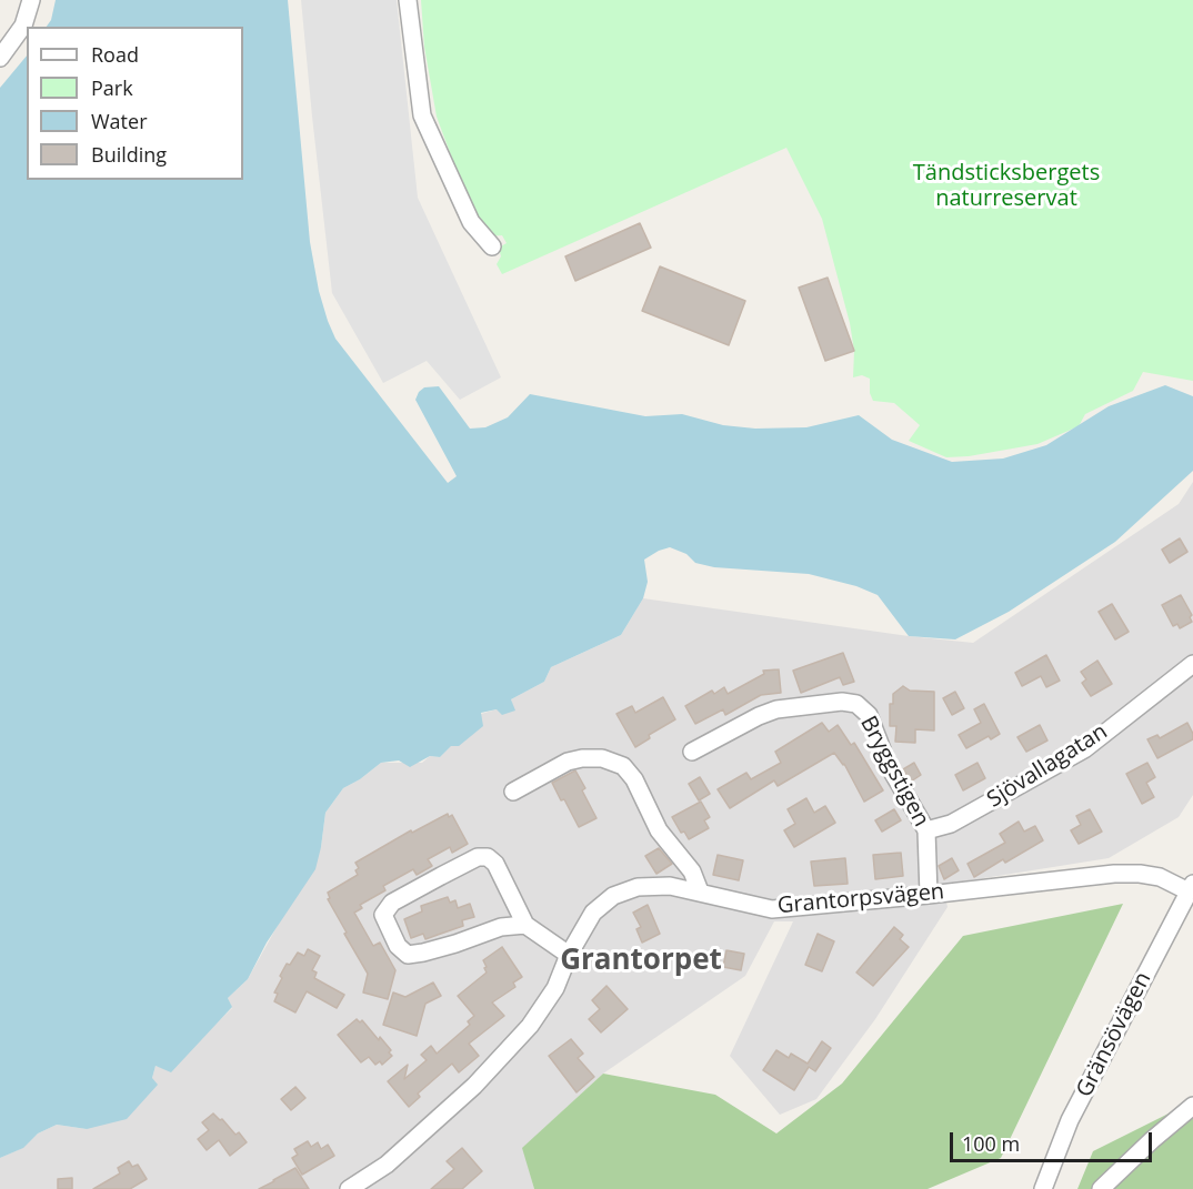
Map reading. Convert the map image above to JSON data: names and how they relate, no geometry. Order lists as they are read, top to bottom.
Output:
{
  "streets": {
    "street": [
      "Sjövallagatan",
      "Bryggstigen",
      "Grantorpsvägen",
      "Gränsövägen"
    ]
  },
  "crossings": [
    ["Sjövallagatan", "Bryggstigen"],
    ["Bryggstigen", "Grantorpsvägen"],
    ["Grantorpsvägen", "Gränsövägen"]
  ],
  "districts": ["Grantorpet"],
  "parks": ["Tändsticksbergets naturreservat"],
  "legend": [
    "Road",
    "Park",
    "Water",
    "Building"
  ],
  "scale_bar": "100 m"
}
